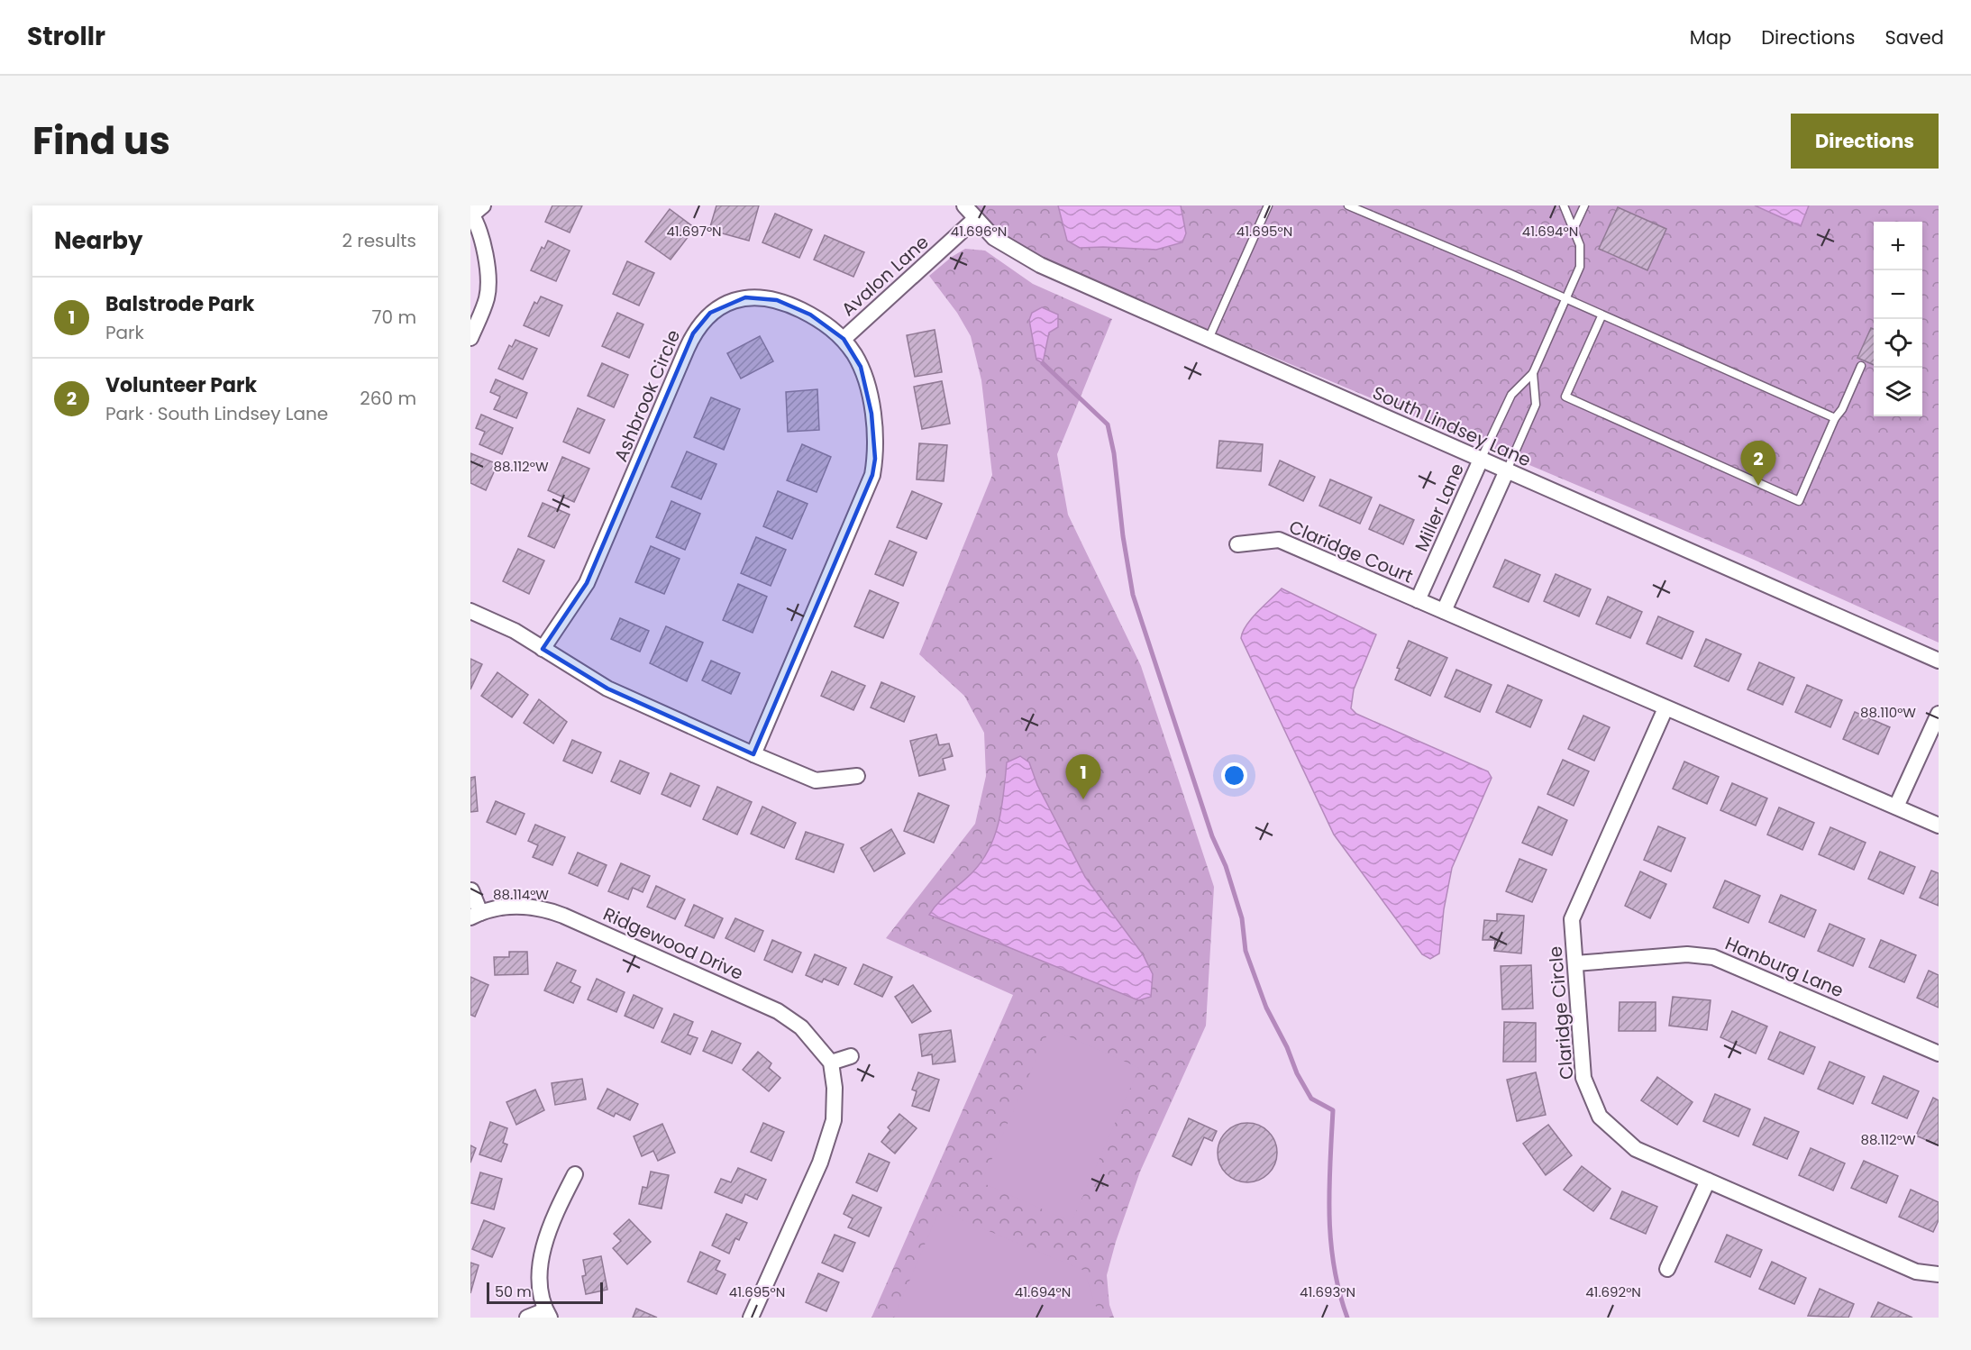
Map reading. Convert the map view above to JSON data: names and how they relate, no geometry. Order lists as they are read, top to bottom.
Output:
{
  "streets": {
    "street": [
      "Avalon Lane",
      "Ashbrook Circle",
      "South Lindsey Lane",
      "Miller Lane",
      "Claridge Court",
      "Ridgewood Drive",
      "Hanburg Lane",
      "Claridge Circle"
    ]
  },
  "crossings": [
    ["Avalon Lane", "Ashbrook Circle"],
    ["Avalon Lane", "South Lindsey Lane"],
    ["South Lindsey Lane", "Miller Lane"],
    ["Miller Lane", "Claridge Court"],
    ["Hanburg Lane", "Claridge Circle"]
  ],
  "scale_bar": "50 m",
  "page": {
    "header": "Strollr",
    "nav": ["Map", "Directions", "Saved"],
    "title": "Find us",
    "buttons": "Directions",
    "heading": ["Nearby", "2 results"],
    "map_buttons": ["+", "−"],
    "list": [
      {
        "mark": "1",
        "name": "Balstrode Park",
        "note": "Park",
        "value": "70 m"
      },
      {
        "mark": "2",
        "name": "Volunteer Park",
        "note": "Park · South Lindsey Lane",
        "value": "260 m"
      }
    ],
    "pins": ["2", "1"],
    "scale": "50 m"
  },
  "coordinates": [
    "41.697°N",
    "41.696°N",
    "41.695°N",
    "41.694°N",
    "88.112°W",
    "88.110°W",
    "88.114°W",
    "41.693°N",
    "41.692°N"
  ]
}
